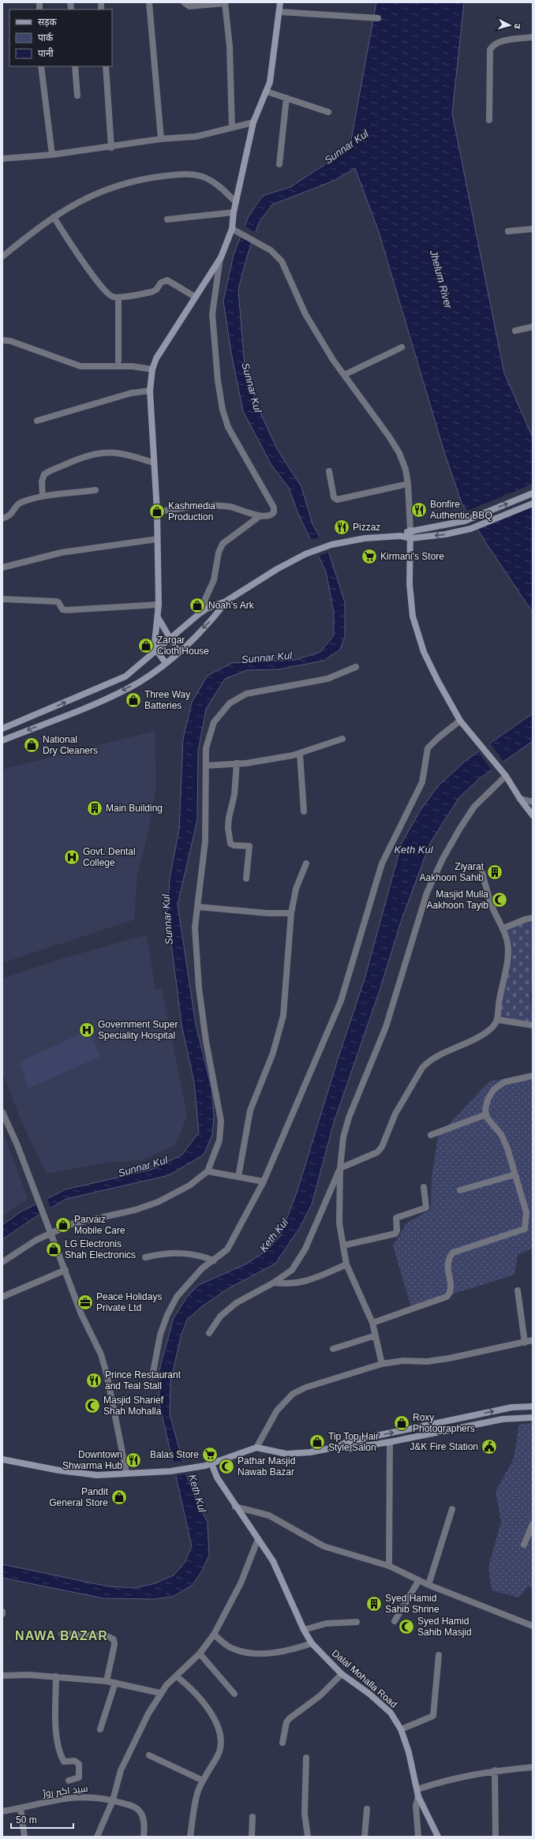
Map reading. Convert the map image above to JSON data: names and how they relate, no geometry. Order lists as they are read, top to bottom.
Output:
{
  "streets": {
    "main road": ["Dalal Mohalla Road"],
    "street": ["سید اکبر روڑ"]
  },
  "districts": ["NAWA BAZAR"],
  "water": ["Sunnar Kul", "Jhelum River", "Keth Kul"],
  "places": {
    "restaurant": [
      "Bonfire Authentic BBQ",
      "Pizzaz",
      "Prince Restaurant and Teal Stall",
      "Downtown Shwarma Hub"
    ],
    "shop": [
      "Kashmedia Production",
      "Noah's Ark",
      "Zargar Cloth House",
      "Three Way Batteries",
      "National Dry Cleaners",
      "Parvaiz Mobile Care",
      "LG Electronis Shah Electronics",
      "Roxy Photographers",
      "Tip Top Hair Style Salon",
      "Pandit General Store"
    ],
    "supermarket": ["Kirmani's Store", "Balas Store"],
    "building": ["Main Building", "Ziyarat Aakhoon Sahib", "Syed Hamid Sahib Shrine"],
    "hospital": ["Govt. Dental College", "Government Super Speciality Hospital"],
    "mosque": [
      "Masjid Mulla Aakhoon Tayib",
      "Masjid Sharief Shah Mohalla",
      "Pathar Masjid Nawab Bazar",
      "Syed Hamid Sahib Masjid"
    ],
    "office": ["Peace Holidays Private Ltd"],
    "public building": ["J&K Fire Station"]
  },
  "legend": ["सड़क", "पार्क", "पानी"],
  "scale_bar": "50 m",
  "north": "right"
}
